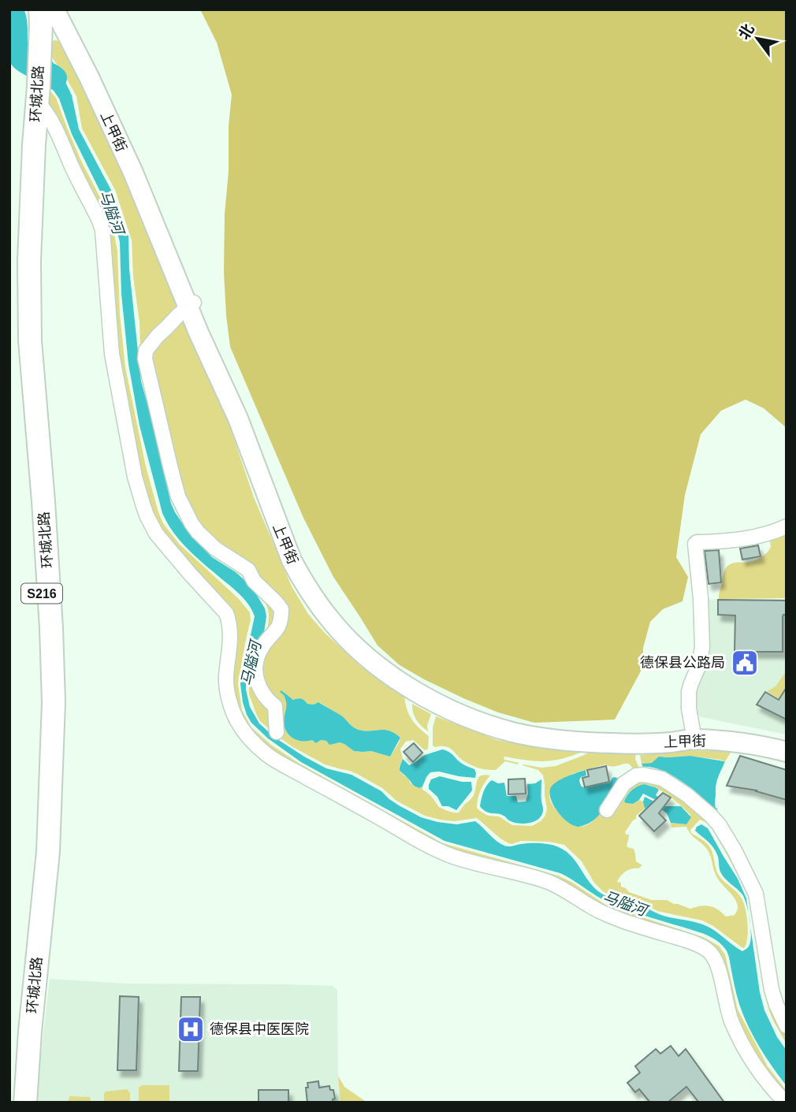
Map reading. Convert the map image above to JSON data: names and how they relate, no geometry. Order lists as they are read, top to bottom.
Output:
{
  "streets": {
    "main road": ["环城北路", "S216"],
    "street": ["上甲街"]
  },
  "water": ["马隘河"],
  "places": {
    "public building": ["德保县公路局"],
    "hospital": ["德保县中医医院"]
  },
  "north": "top left"
}
